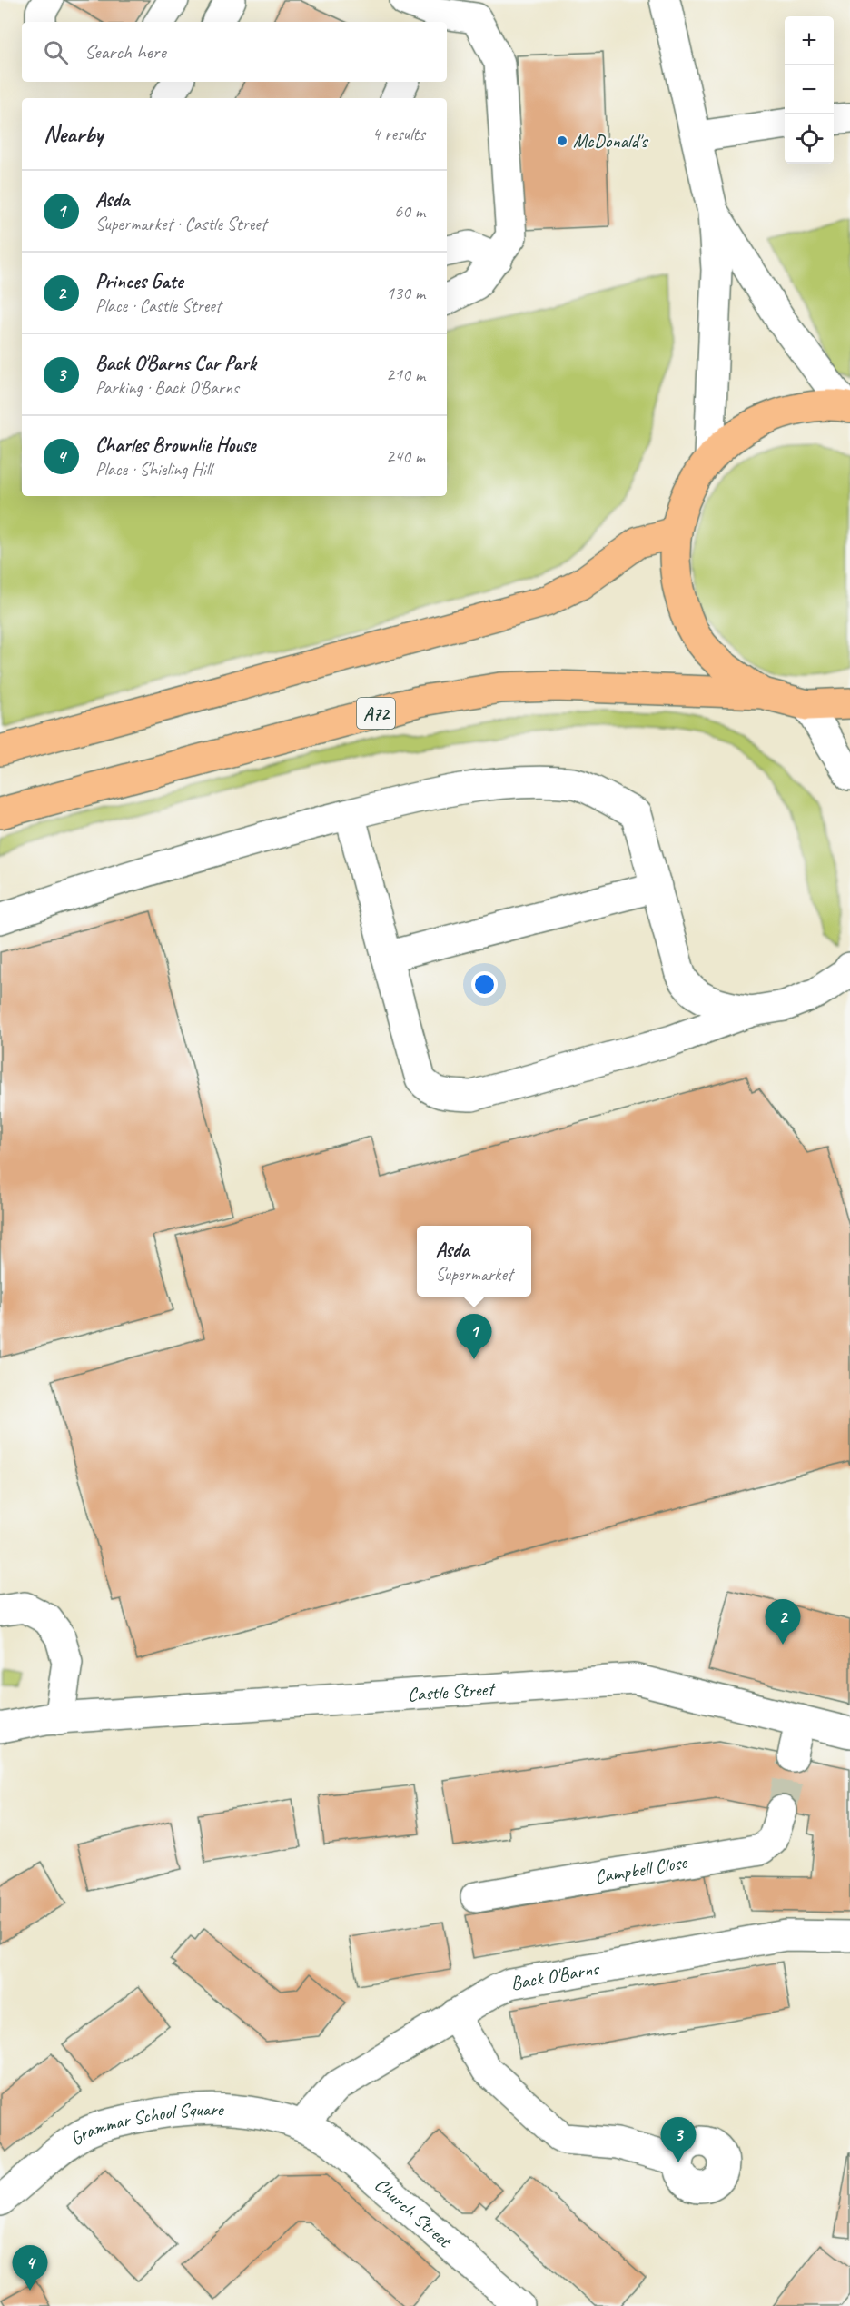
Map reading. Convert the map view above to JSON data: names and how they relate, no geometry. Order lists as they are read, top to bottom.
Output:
{
  "streets": {
    "main road": ["A72"],
    "street": [
      "Castle Street",
      "Campbell Close",
      "Back O'Barns",
      "Grammar School Square",
      "Church Street"
    ]
  },
  "crossings": [
    ["Back O'Barns", "Grammar School Square"],
    ["Back O'Barns", "Church Street"],
    ["Grammar School Square", "Church Street"]
  ],
  "places": ["McDonald's"],
  "page": {
    "map_buttons": ["+", "−"],
    "search": "Search here",
    "heading": ["Nearby", "4 results"],
    "list": [
      {
        "mark": "1",
        "name": "Asda",
        "note": "Supermarket · Castle Street",
        "value": "60 m"
      },
      {
        "mark": "2",
        "name": "Princes Gate",
        "note": "Place · Castle Street",
        "value": "130 m"
      },
      {
        "mark": "3",
        "name": "Back O'Barns Car Park",
        "note": "Parking · Back O'Barns",
        "value": "210 m"
      },
      {
        "mark": "4",
        "name": "Charles Brownlie House",
        "note": "Place · Shieling Hill",
        "value": "240 m"
      }
    ],
    "popup": ["Asda", "Supermarket"],
    "pins": [
      "1",
      "2",
      "3",
      "4"
    ]
  }
}
